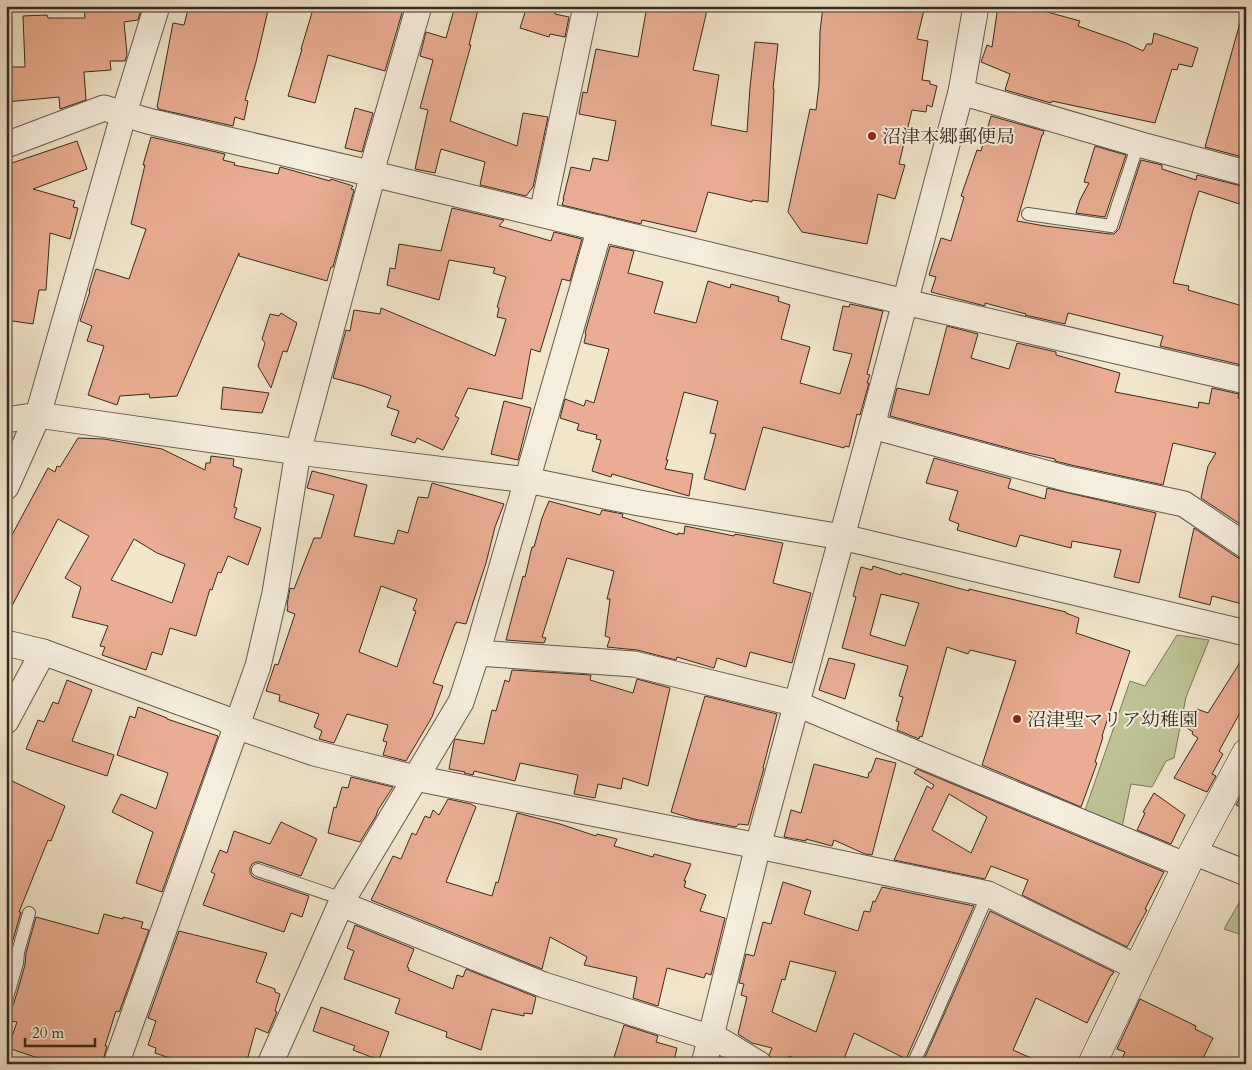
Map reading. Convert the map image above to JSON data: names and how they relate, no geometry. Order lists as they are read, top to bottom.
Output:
{
  "places": ["沼津本郷郵便局", "沼津聖マリア幼稚園"],
  "scale_bar": "20 m"
}
